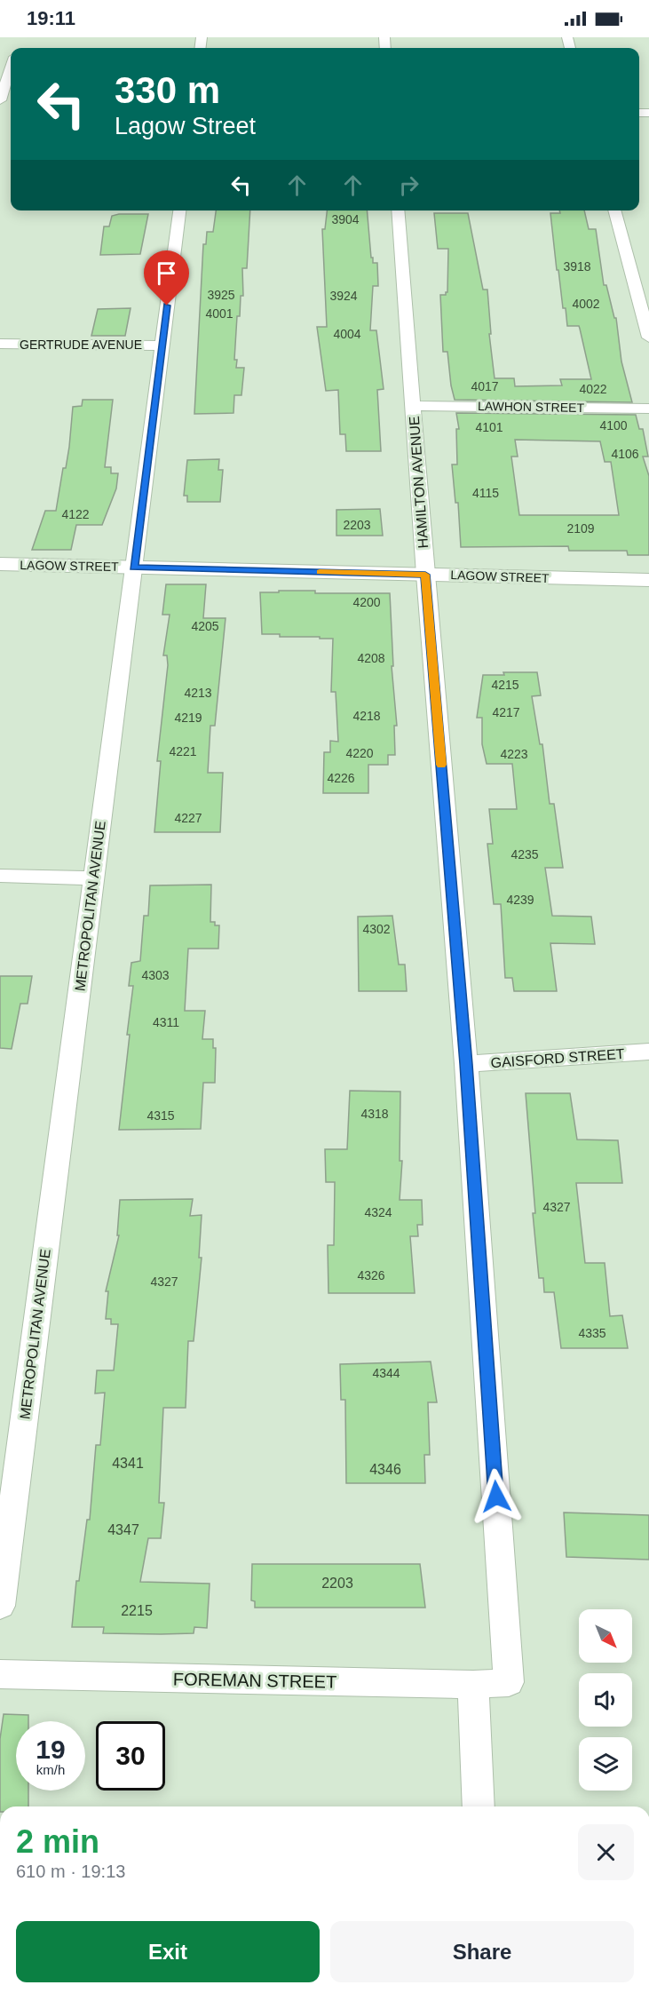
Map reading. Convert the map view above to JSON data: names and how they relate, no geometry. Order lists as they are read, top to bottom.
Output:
{
  "streets": {
    "street": [
      "GERTRUDE AVENUE",
      "LAWHON STREET",
      "HAMILTON AVENUE",
      "LAGOW STREET",
      "METROPOLITAN AVENUE",
      "GAISFORD STREET",
      "FOREMAN STREET"
    ]
  },
  "crossings": [
    ["GERTRUDE AVENUE", "METROPOLITAN AVENUE"],
    ["LAWHON STREET", "HAMILTON AVENUE"],
    ["HAMILTON AVENUE", "LAGOW STREET"],
    ["HAMILTON AVENUE", "GAISFORD STREET"],
    ["HAMILTON AVENUE", "FOREMAN STREET"],
    ["LAGOW STREET", "METROPOLITAN AVENUE"]
  ],
  "house_numbers": [
    "3904",
    "3918",
    "3925",
    "3924",
    "4002",
    "4001",
    "4004",
    "4017",
    "4022",
    "4100",
    "4101",
    "4106",
    "4115",
    "4122",
    "2203",
    "2109",
    "4200",
    "4205",
    "4208",
    "4215",
    "4213",
    "4217",
    "4218",
    "4219",
    "4221",
    "4220",
    "4223",
    "4226",
    "4227",
    "4235",
    "4239",
    "4302",
    "4303",
    "4311",
    "4318",
    "4315",
    "4327",
    "4324",
    "4326",
    "4327",
    "4335",
    "4344",
    "4341",
    "4346",
    "4347",
    "2203",
    "2215"
  ],
  "north": "bottom right",
  "page": {
    "status": "19:11",
    "turn": ["330 m", "Lagow Street"],
    "speed": "19 km/h",
    "limit": "30",
    "heading": ["2 min", "610 m · 19:13"],
    "buttons": ["Exit", "Share"]
  }
}
